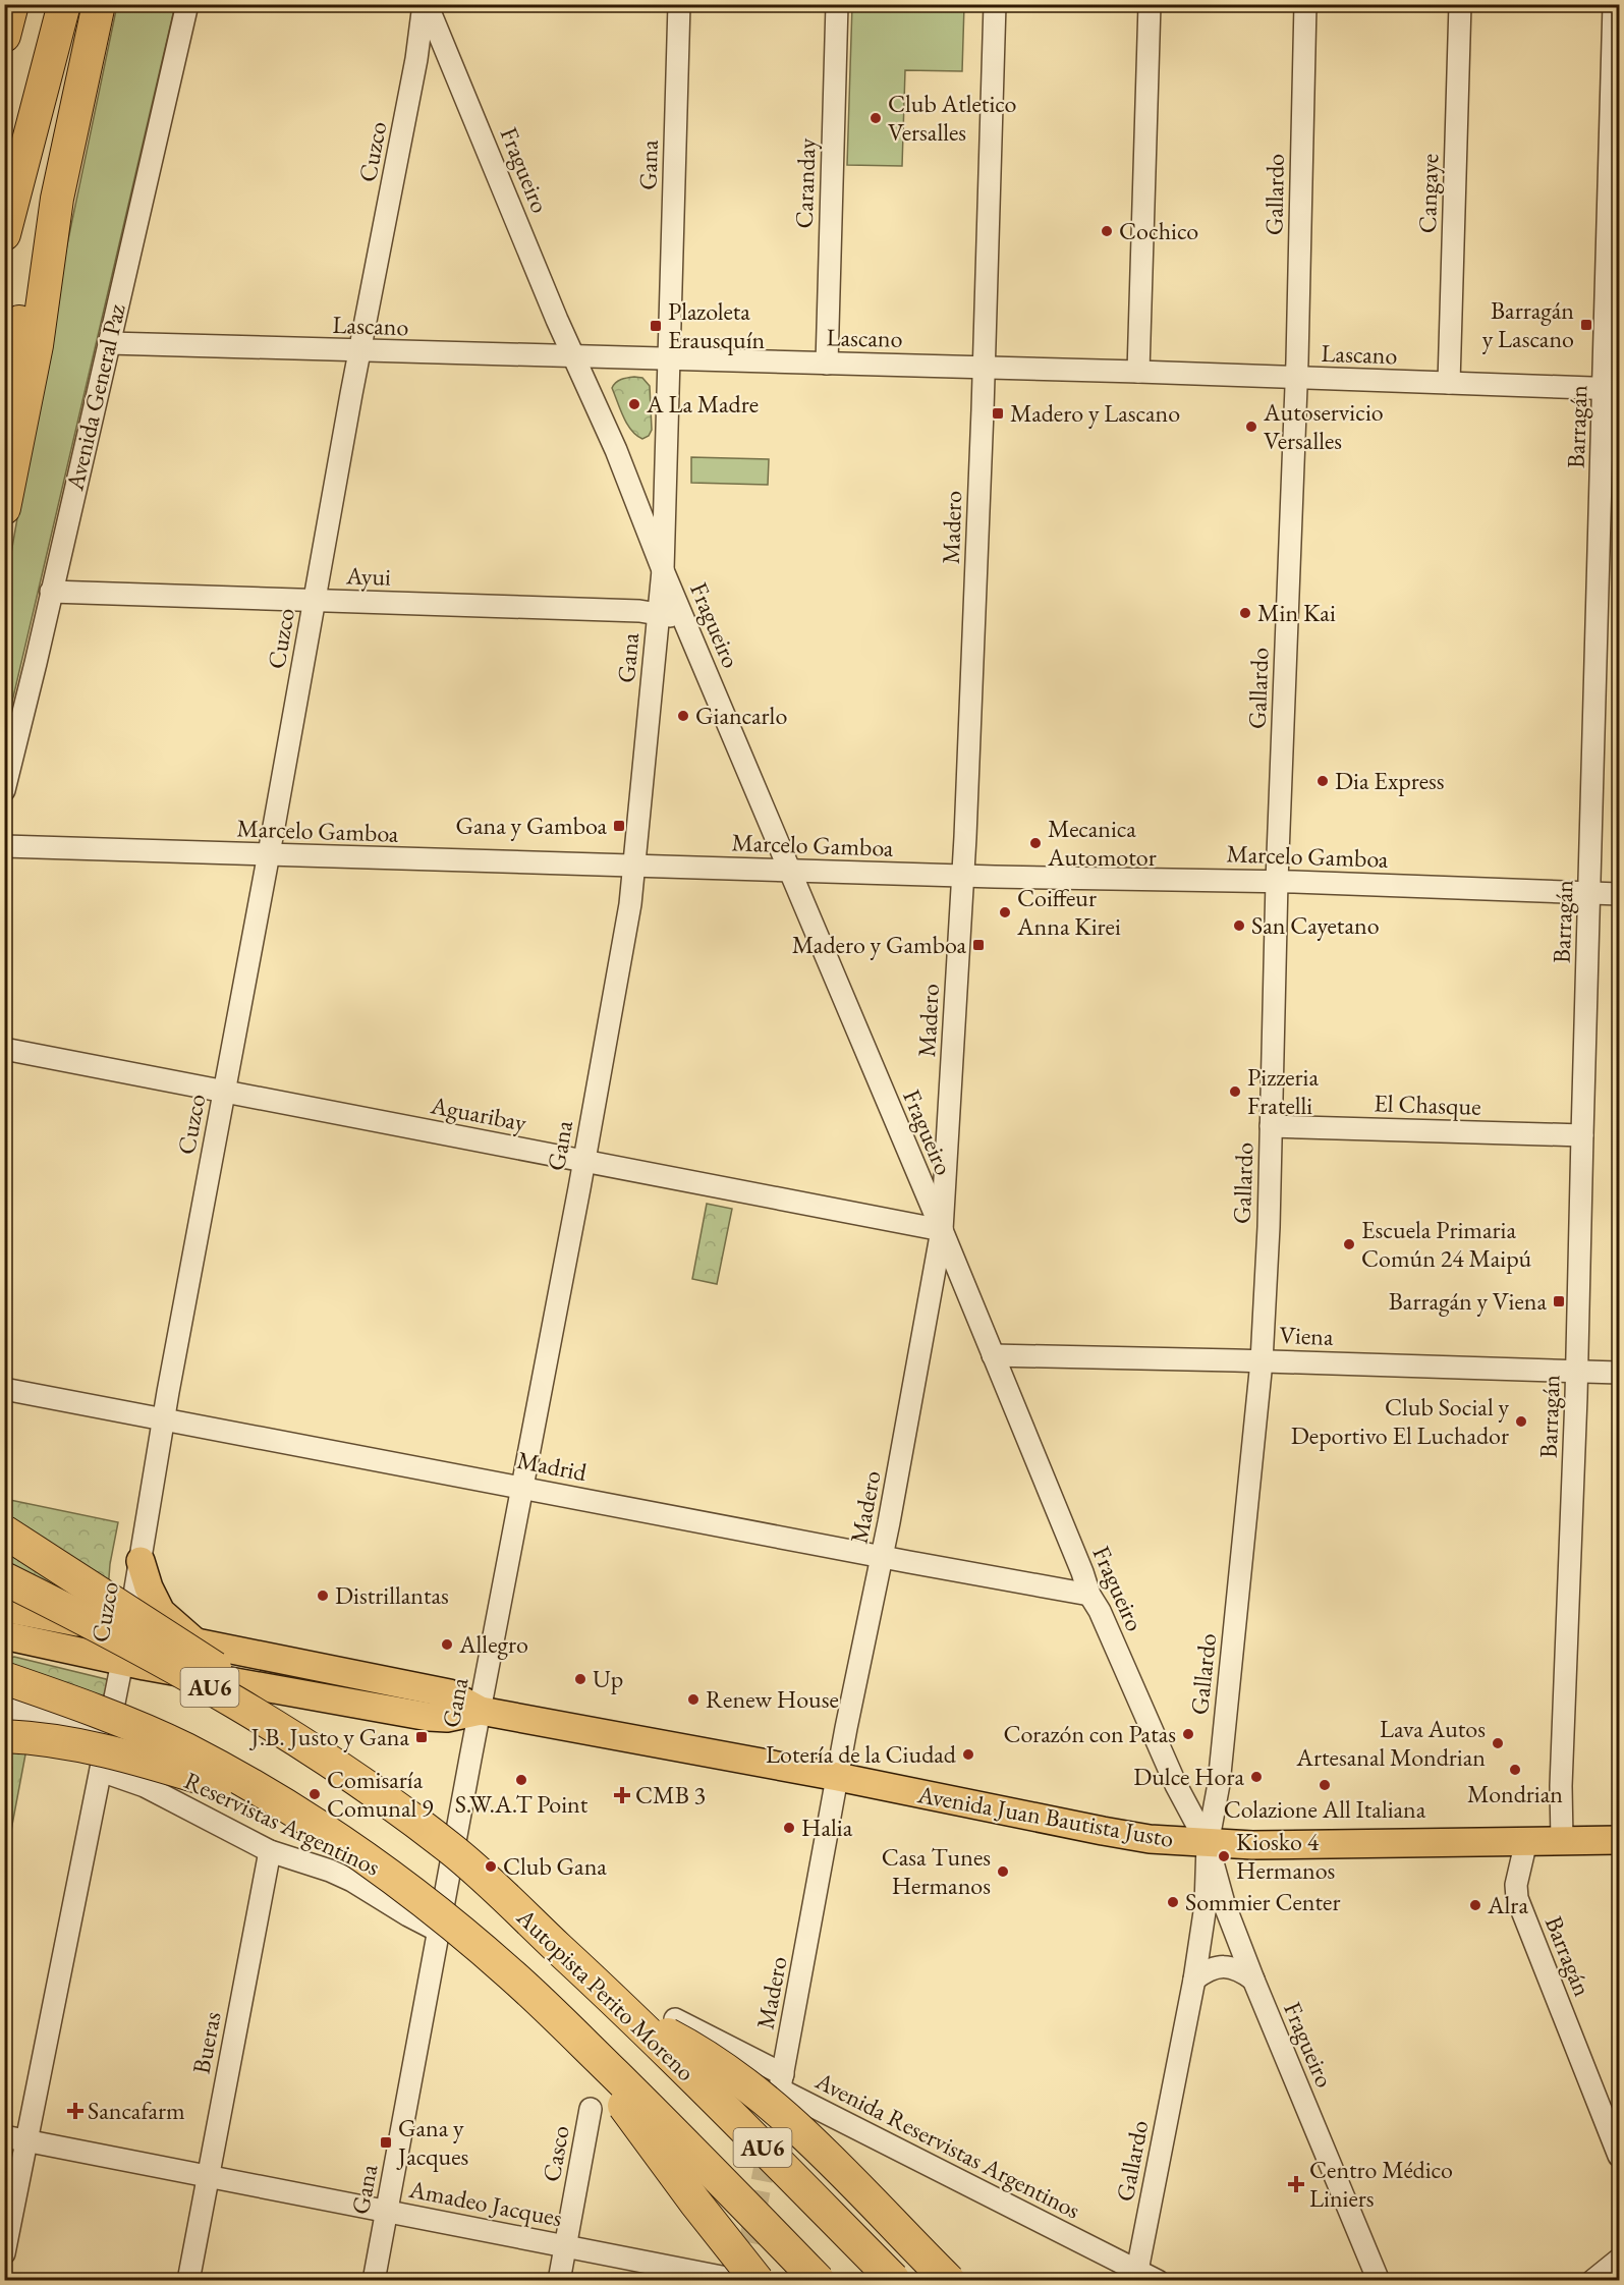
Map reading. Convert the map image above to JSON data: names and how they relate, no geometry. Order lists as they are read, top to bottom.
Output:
{
  "streets": {
    "highway": ["AU6", "Autopista Perito Moreno"],
    "main road": ["Avenida Juan Bautista Justo"],
    "street": [
      "Cuzco",
      "Gana",
      "Fragueiro",
      "Caranday",
      "Cangaye",
      "Gallardo",
      "Lascano",
      "Avenida General Paz",
      "Barragán",
      "Madero",
      "Ayui",
      "Marcelo Gamboa",
      "El Chasque",
      "Aguaribay",
      "Viena",
      "Madrid",
      "Reservistas Argentinos",
      "Bueras",
      "Avenida Reservistas Argentinos",
      "Casco",
      "Amadeo Jacques"
    ]
  },
  "crossings": [
    ["Cuzco", "Fragueiro"],
    ["Cuzco", "Lascano"],
    ["Cuzco", "Ayui"],
    ["Cuzco", "Marcelo Gamboa"],
    ["Cuzco", "Aguaribay"],
    ["Cuzco", "Madrid"],
    ["Cuzco", "Avenida Juan Bautista Justo"],
    ["Cuzco", "Reservistas Argentinos"],
    ["Cuzco", "Amadeo Jacques"],
    ["Gana", "Fragueiro"],
    ["Gana", "Lascano"],
    ["Gana", "Ayui"],
    ["Gana", "Marcelo Gamboa"],
    ["Gana", "Aguaribay"],
    ["Gana", "Madrid"],
    ["Gana", "Avenida Juan Bautista Justo"],
    ["Gana", "Reservistas Argentinos"],
    ["Gana", "Amadeo Jacques"],
    ["Fragueiro", "Gallardo"],
    ["Fragueiro", "Lascano"],
    ["Fragueiro", "Madero"],
    ["Fragueiro", "Ayui"],
    ["Fragueiro", "Marcelo Gamboa"],
    ["Fragueiro", "Aguaribay"],
    ["Fragueiro", "Viena"],
    ["Fragueiro", "Madrid"],
    ["Fragueiro", "Avenida Juan Bautista Justo"],
    ["Caranday", "Lascano"],
    ["Cangaye", "Lascano"],
    ["Gallardo", "Lascano"],
    ["Gallardo", "Marcelo Gamboa"],
    ["Gallardo", "El Chasque"],
    ["Gallardo", "Viena"],
    ["Gallardo", "Avenida Juan Bautista Justo"],
    ["Gallardo", "Avenida Reservistas Argentinos"],
    ["Lascano", "Avenida General Paz"],
    ["Lascano", "Barragán"],
    ["Lascano", "Madero"],
    ["Avenida General Paz", "Ayui"],
    ["Barragán", "Marcelo Gamboa"],
    ["Barragán", "El Chasque"],
    ["Barragán", "Viena"],
    ["Barragán", "Avenida Juan Bautista Justo"],
    ["Madero", "Marcelo Gamboa"],
    ["Madero", "Aguaribay"],
    ["Madero", "Madrid"],
    ["Madero", "Avenida Juan Bautista Justo"],
    ["Madero", "Avenida Reservistas Argentinos"],
    ["Reservistas Argentinos", "Bueras"],
    ["Bueras", "Amadeo Jacques"],
    ["Casco", "Amadeo Jacques"]
  ],
  "places": {
    "other": [
      "Club Atletico Versalles",
      "Cochico",
      "A La Madre",
      "Autoservicio Versalles",
      "Min Kai",
      "Giancarlo",
      "Dia Express",
      "Mecanica Automotor",
      "Coiffeur Anna Kirei",
      "San Cayetano",
      "Pizzeria Fratelli",
      "Escuela Primaria Común 24 Maipú",
      "Club Social y Deportivo El Luchador",
      "Distrillantas",
      "Allegro",
      "Up",
      "Renew House",
      "Corazón con Patas",
      "Lava Autos Artesanal Mondrian",
      "Lotería de la Ciudad",
      "Mondrian",
      "Dulce Hora",
      "S.W.A.T Point",
      "Colazione All Italiana",
      "Comisaría Comunal 9",
      "Halia",
      "Kiosko 4 Hermanos",
      "Club Gana",
      "Casa Tunes Hermanos",
      "Sommier Center",
      "Alra"
    ],
    "transit": [
      "Barragán y Lascano",
      "Plazoleta Erausquín",
      "Madero y Lascano",
      "Gana y Gamboa",
      "Madero y Gamboa",
      "Barragán y Viena",
      "J.B. Justo y Gana",
      "Gana y Jacques"
    ],
    "health": ["CMB 3", "Sancafarm", "Centro Médico Liniers"]
  }
}
